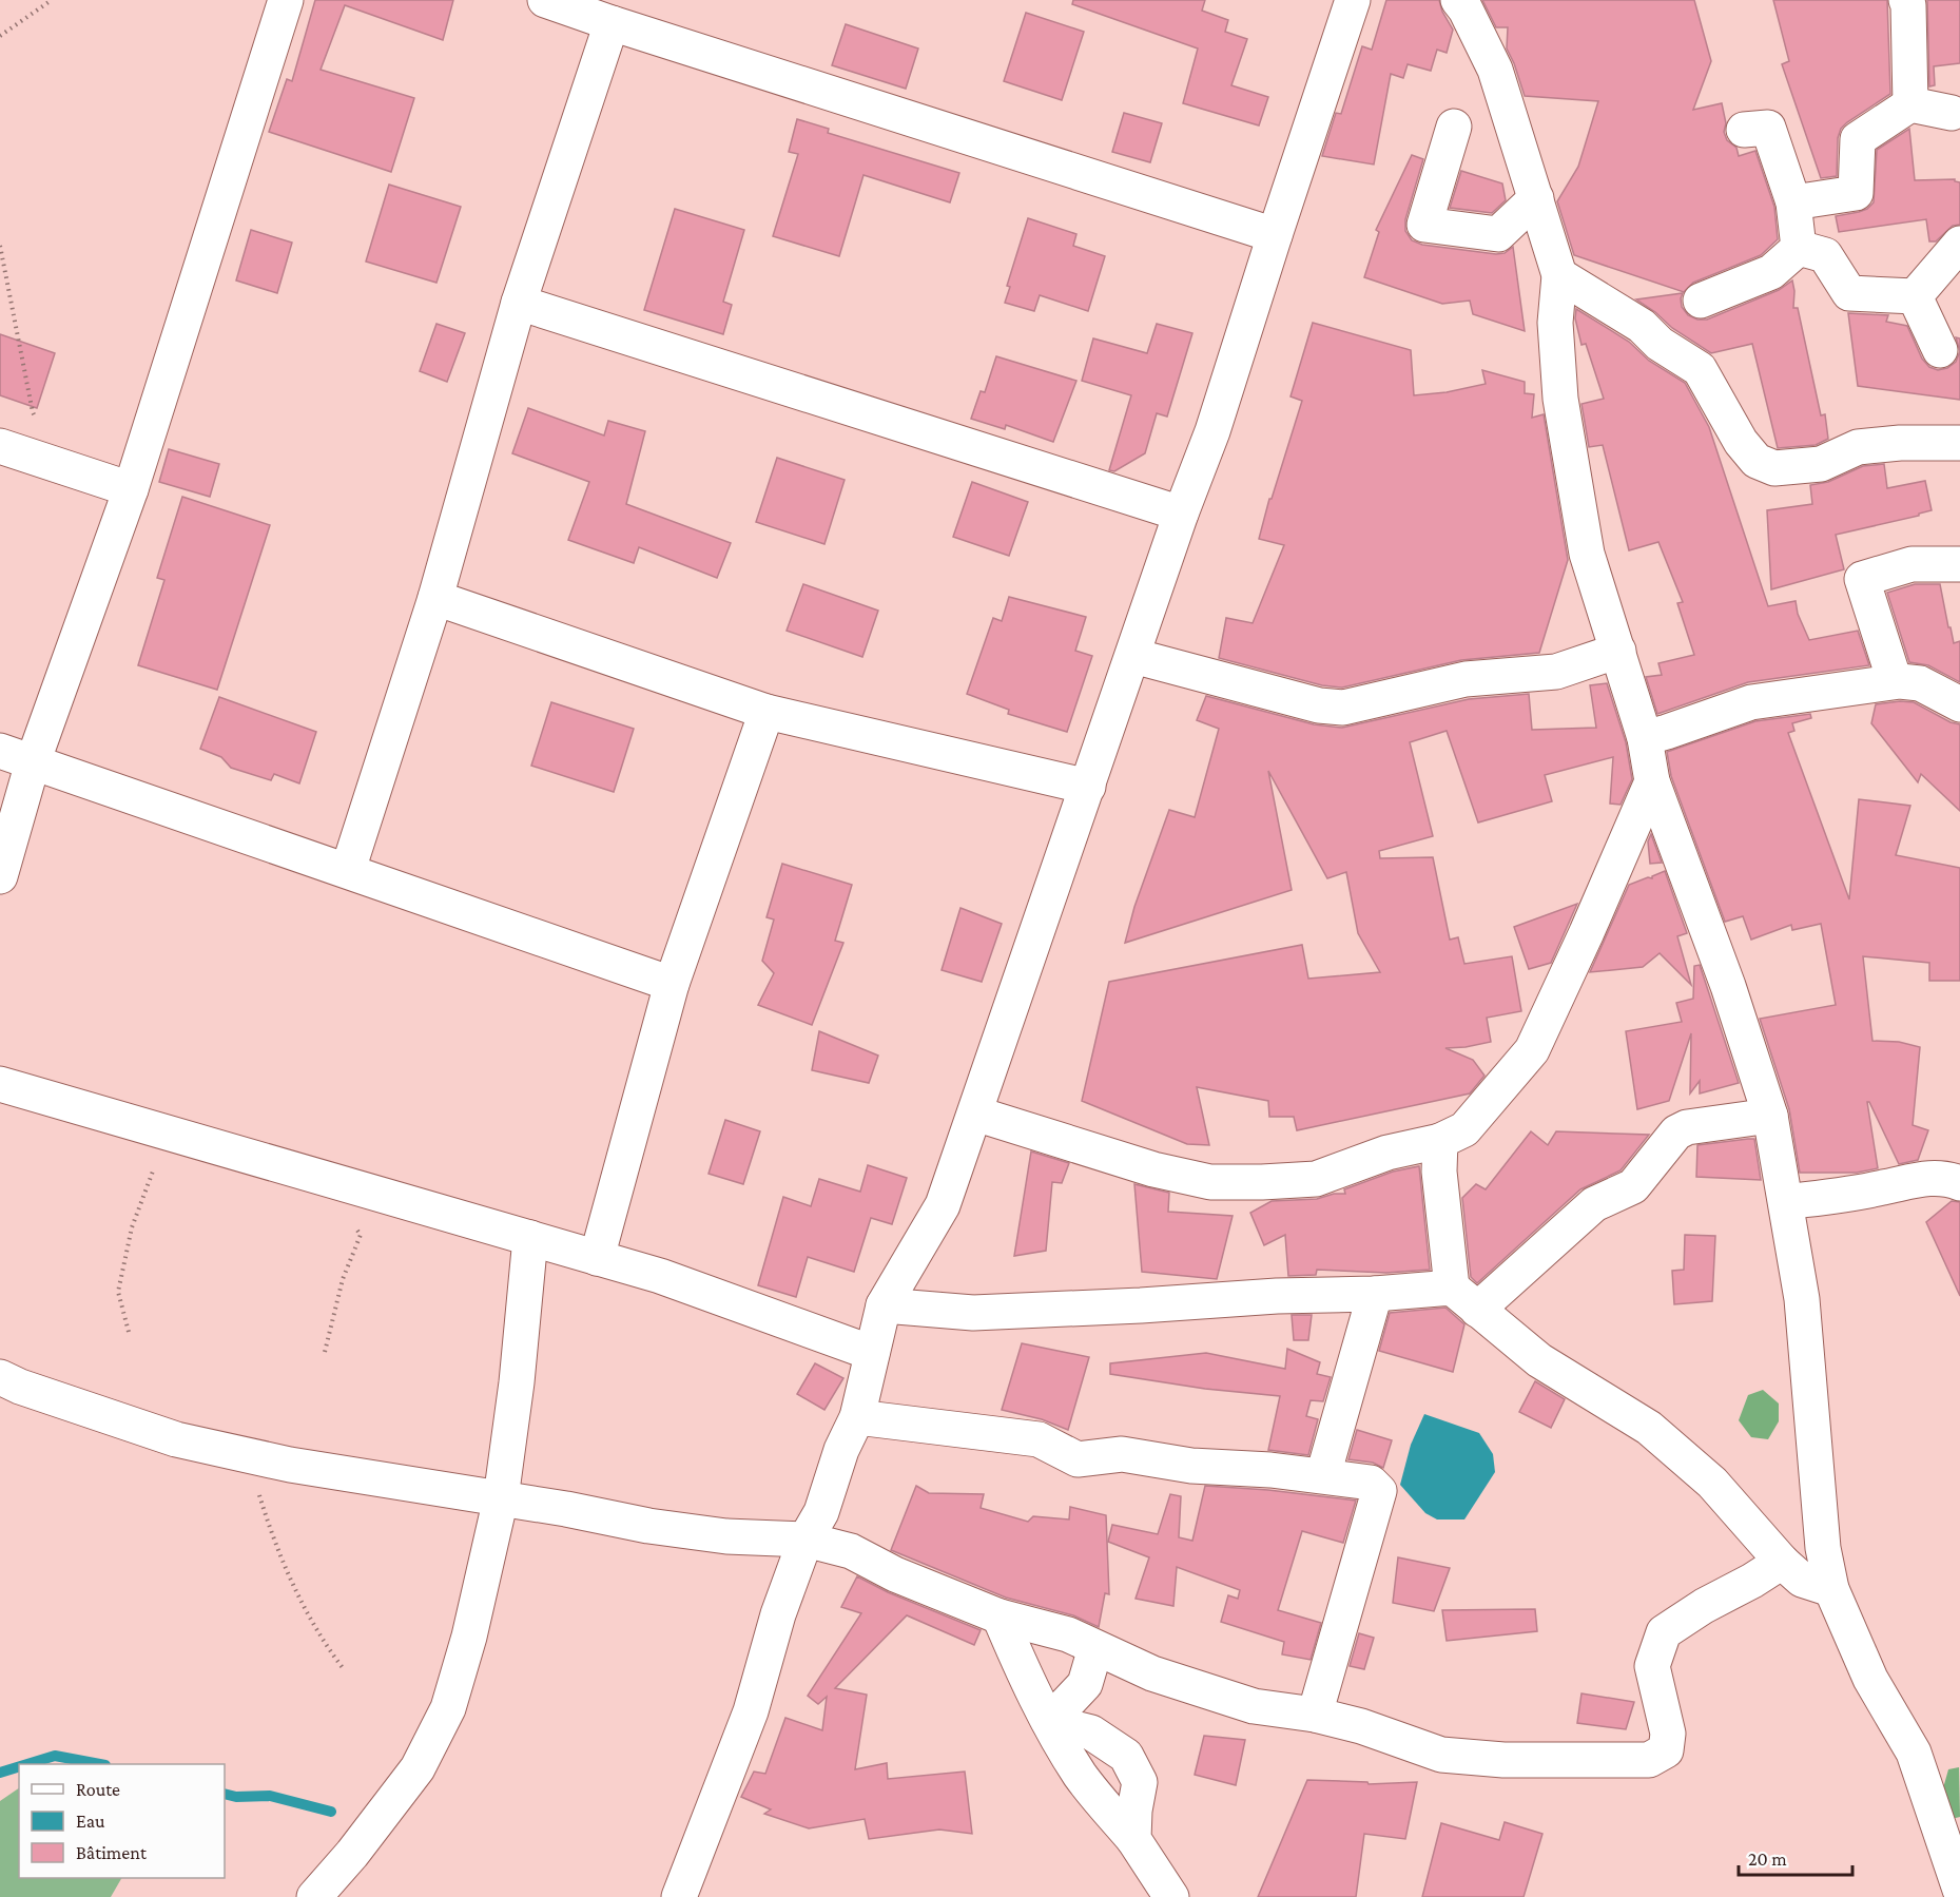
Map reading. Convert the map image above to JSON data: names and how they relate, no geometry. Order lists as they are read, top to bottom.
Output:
{
  "legend": ["Route", "Eau", "Bâtiment"],
  "scale_bar": "20 m"
}
